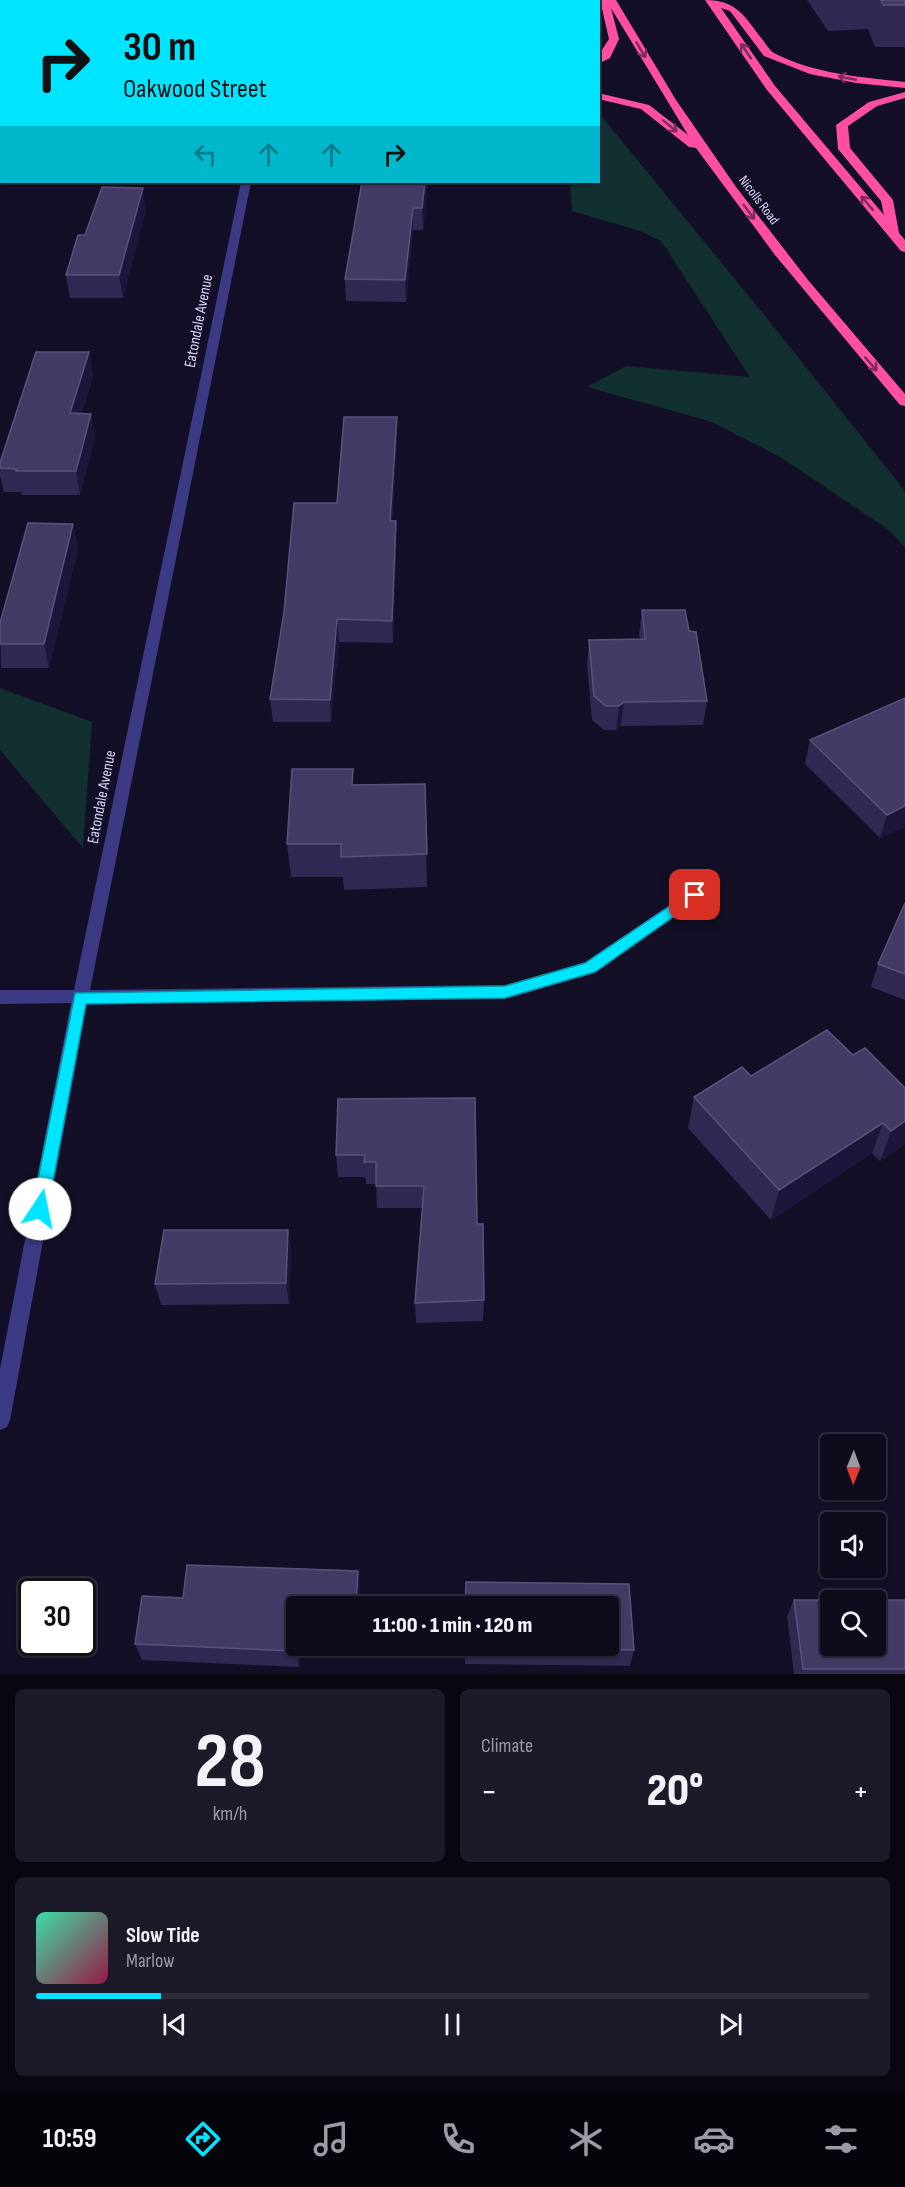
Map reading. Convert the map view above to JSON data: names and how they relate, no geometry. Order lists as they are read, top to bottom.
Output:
{
  "streets": {
    "highway": ["Nicolls Road"],
    "street": ["Eatondale Avenue"]
  },
  "north": "bottom",
  "page": {
    "turn": ["30 m", "Oakwood Street"],
    "limit": "30",
    "trip": "11:00 · 1 min · 120 m",
    "tile": [
      ["28", "km/h"],
      "Climate"
    ],
    "heat": ["−", "20°", "+"],
    "song": ["Slow Tide", "Marlow"],
    "tabs": "10:59"
  }
}
